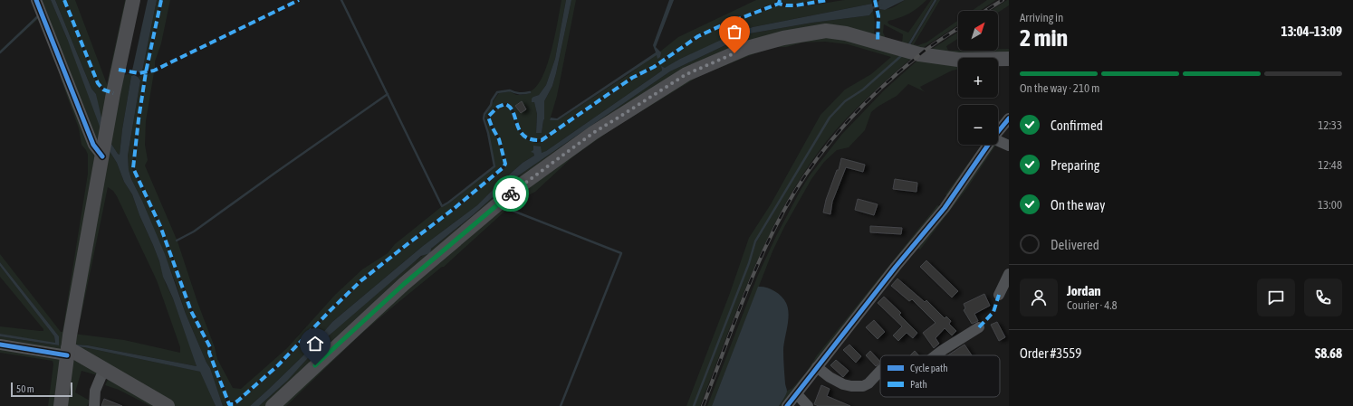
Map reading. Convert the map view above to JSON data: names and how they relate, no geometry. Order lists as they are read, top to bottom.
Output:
{
  "legend": ["Cycle path", "Path"],
  "scale_bar": "50 m",
  "north": "top right",
  "page": {
    "heading": ["2 min", "Arriving in", "13:04–13:09"],
    "panel": [
      "Jordan",
      "Courier · 4.8",
      "Order #3559",
      "$8.68"
    ],
    "map_buttons": ["+", "−"],
    "bar": "On the way · 210 m",
    "list": [
      ["Confirmed", "12:33"],
      ["Preparing", "12:48"],
      ["On the way", "13:00"],
      "Delivered"
    ],
    "scale": "50 m"
  }
}
